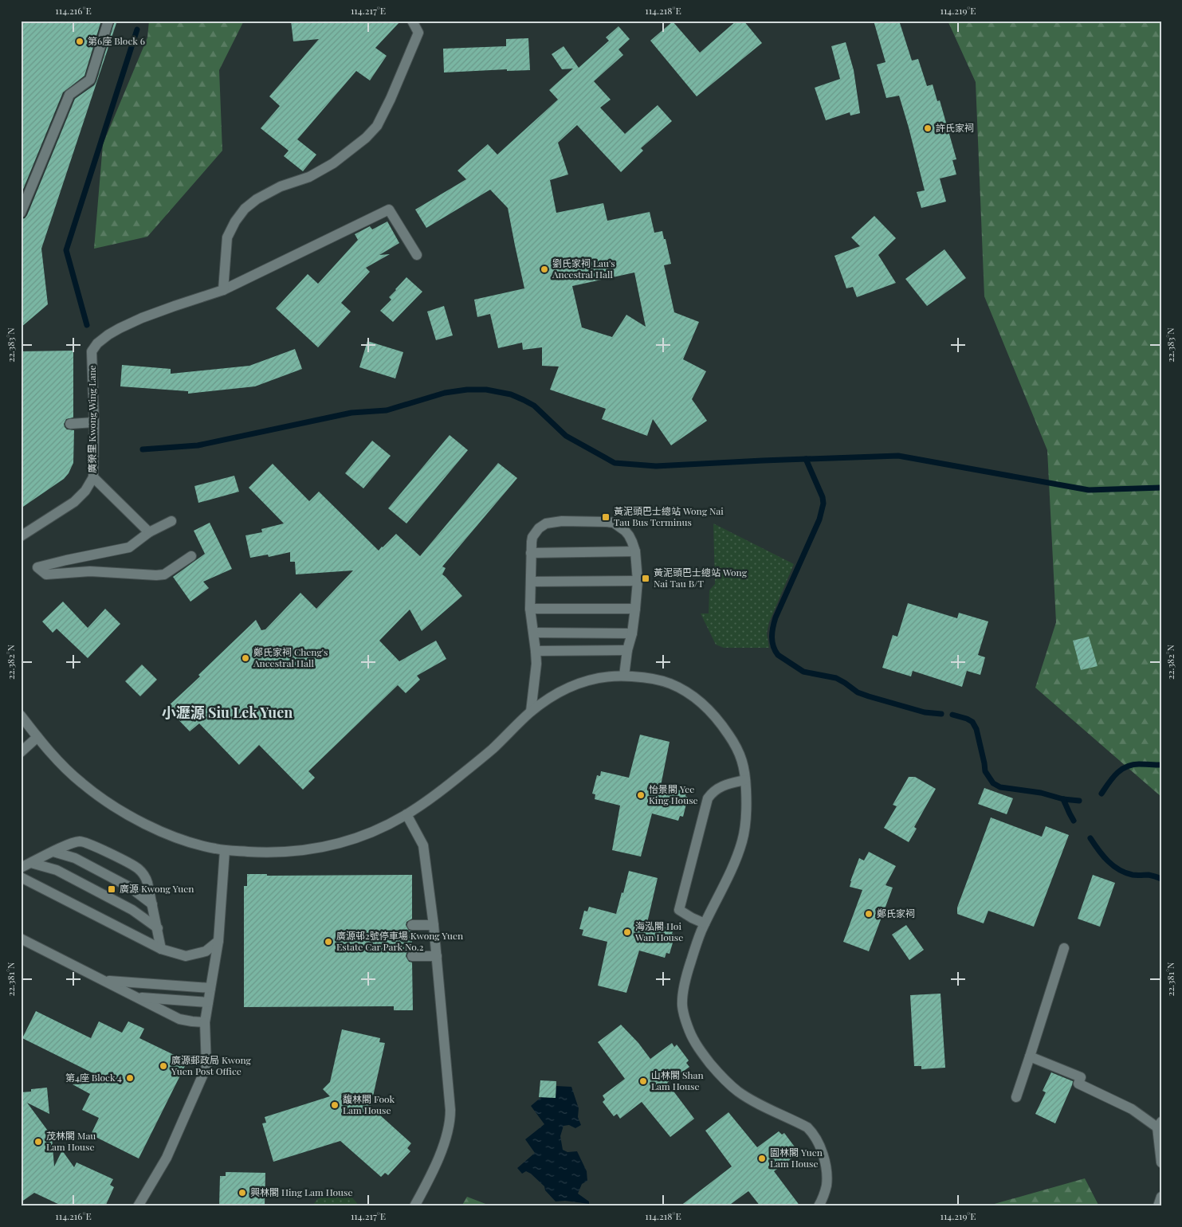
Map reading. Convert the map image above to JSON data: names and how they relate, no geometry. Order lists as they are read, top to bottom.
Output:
{
  "streets": {
    "street": ["廣榮里 Kwong Wing Lane"]
  },
  "districts": ["小瀝源 Siu Lek Yuen"],
  "places": {
    "other": [
      "第6座 Block 6",
      "許氏家祠",
      "劉氏家祠 Lau's Ancestral Hall",
      "鄭氏家祠 Cheng's Ancestral Hall",
      "怡景閣 Yee King House",
      "鄭氏家祠",
      "海泓閣 Hoi Wan House",
      "廣源邨2號停車場 Kwong Yuen Estate Car Park No.2",
      "廣源郵政局 Kwong Yuen Post Office",
      "第4座 Block 4",
      "山林閣 Shan Lam House",
      "馥林閣 Fook Lam House",
      "茂林閣 Mau Lam House",
      "園林閣 Yuen Lam House",
      "興林閣 Hing Lam House"
    ],
    "transit": ["黃泥頭巴士總站 Wong Nai Tau Bus Terminus", "黃泥頭巴士總站 Wong Nai Tau B/T", "廣源 Kwong Yuen"]
  },
  "coordinates": [
    "114.216°E",
    "114.217°E",
    "114.218°E",
    "114.219°E",
    "22.383°N",
    "22.382°N",
    "22.381°N"
  ]
}
